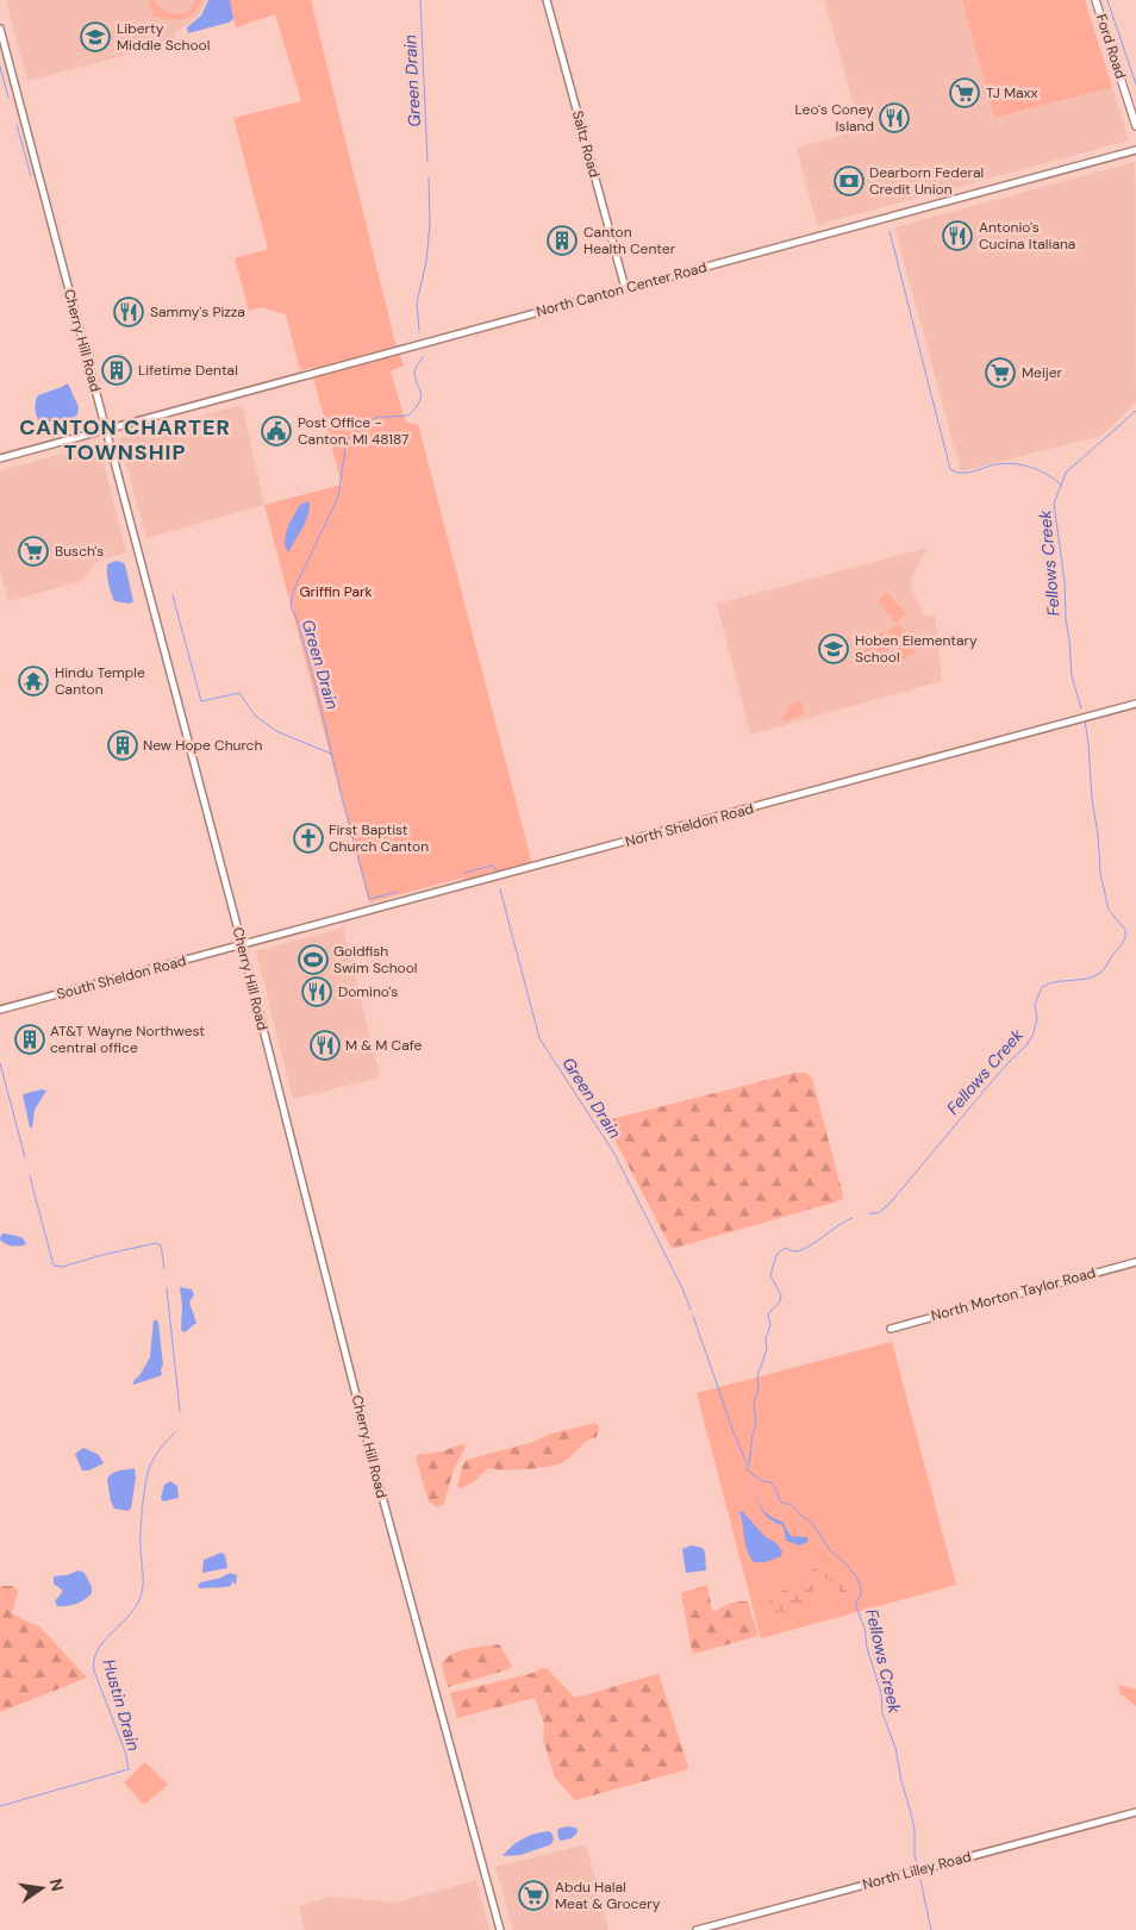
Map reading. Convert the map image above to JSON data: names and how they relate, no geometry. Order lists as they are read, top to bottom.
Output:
{
  "streets": {
    "main road": [
      "Ford Road",
      "Saltz Road",
      "North Canton Center Road",
      "Cherry Hill Road",
      "North Sheldon Road",
      "South Sheldon Road",
      "North Morton Taylor Road",
      "North Lilley Road"
    ]
  },
  "crossings": [
    ["Saltz Road", "North Canton Center Road"],
    ["North Canton Center Road", "Cherry Hill Road"],
    ["Cherry Hill Road", "North Sheldon Road"],
    ["Cherry Hill Road", "South Sheldon Road"],
    ["North Sheldon Road", "South Sheldon Road"]
  ],
  "districts": ["CANTON CHARTER TOWNSHIP"],
  "water": ["Green Drain", "Fellows Creek", "Hustin Drain"],
  "parks": ["Griffin Park"],
  "places": {
    "school or university": ["Liberty Middle School", "Hoben Elementary School"],
    "supermarket": [
      "TJ Maxx",
      "Meijer",
      "Busch's",
      "Abdu Halal Meat & Grocery"
    ],
    "restaurant": [
      "Leo's Coney Island",
      "Antonio's Cucina Italiana",
      "Sammy's Pizza",
      "Domino's",
      "M & M Cafe"
    ],
    "bank": ["Dearborn Federal Credit Union"],
    "building": [
      "Canton Health Center",
      "Lifetime Dental",
      "New Hope Church",
      "AT&T Wayne Northwest central office"
    ],
    "public building": ["Post Office - Canton, MI 48187"],
    "temple": ["Hindu Temple Canton"],
    "church": ["First Baptist Church Canton"],
    "sports": ["Goldfish Swim School"]
  },
  "north": "right"
}
